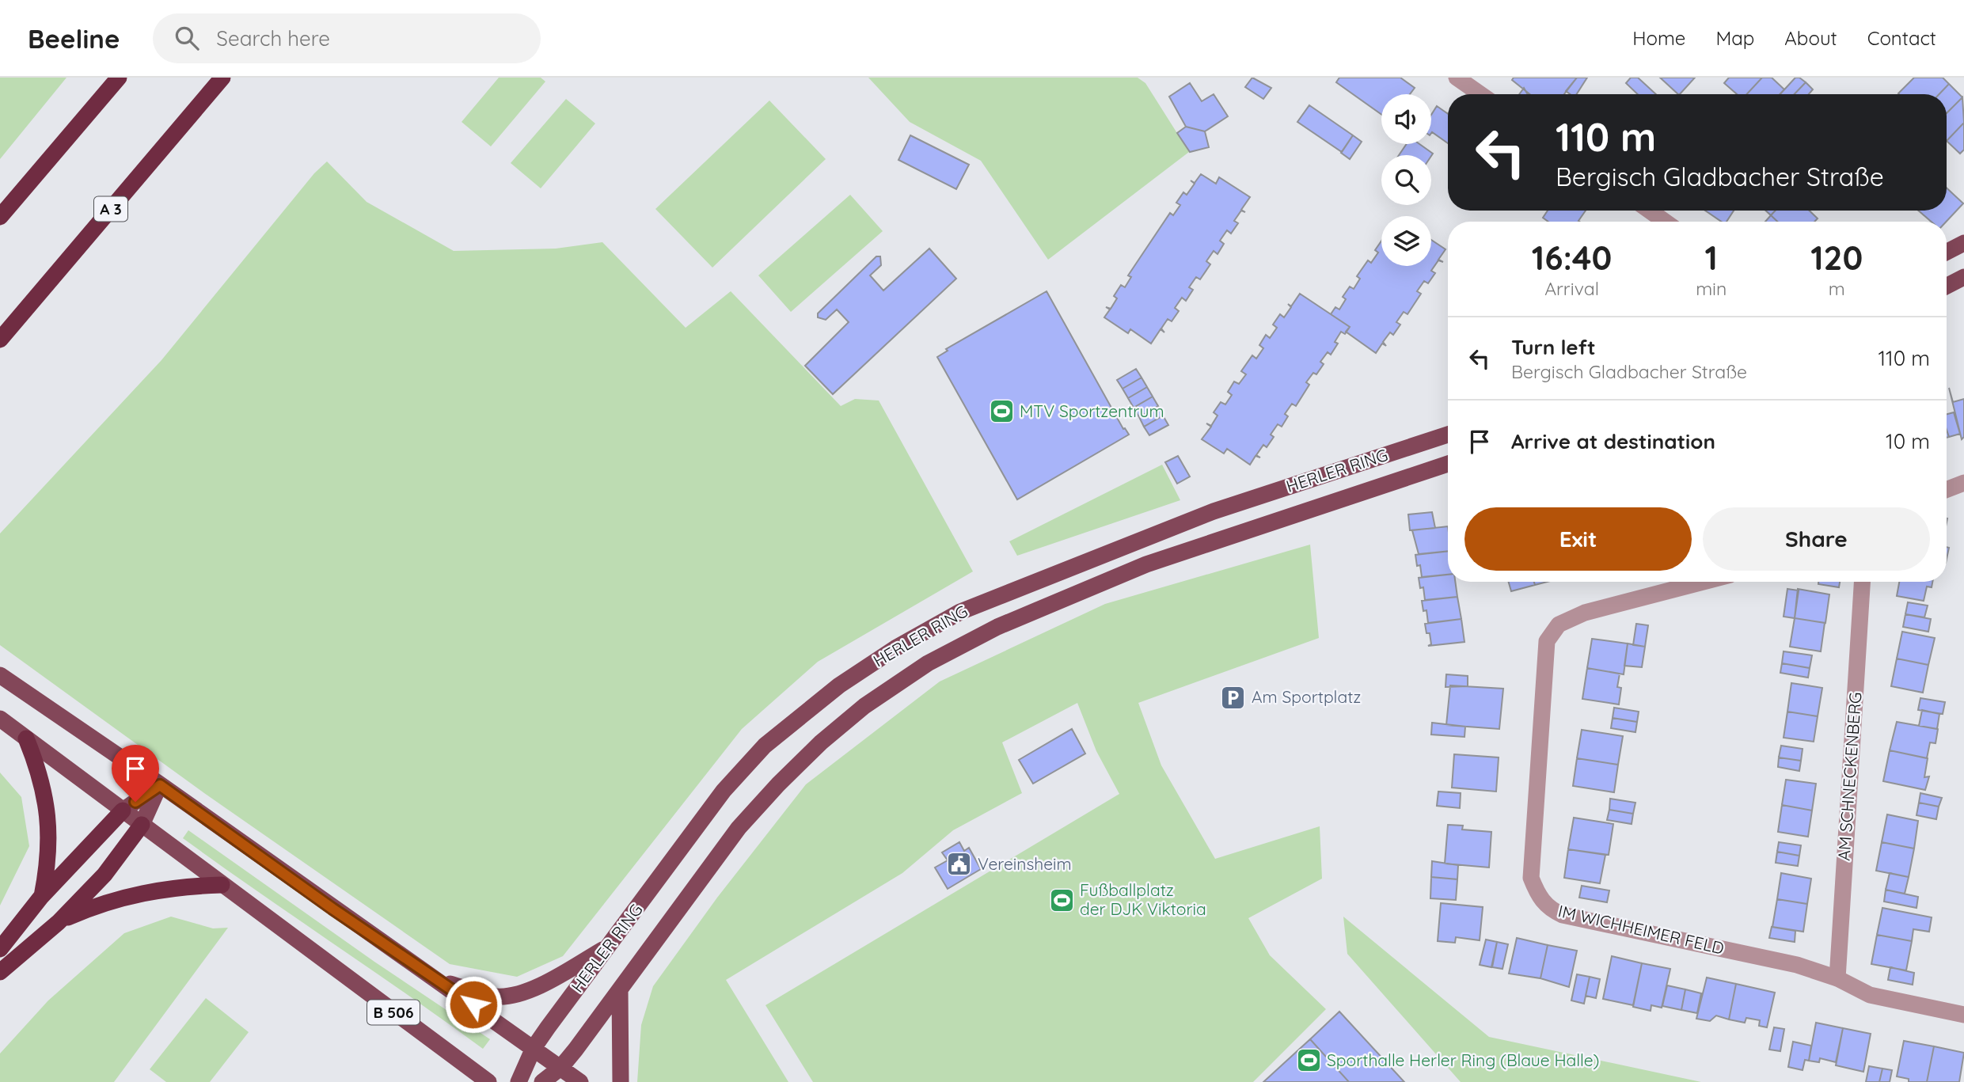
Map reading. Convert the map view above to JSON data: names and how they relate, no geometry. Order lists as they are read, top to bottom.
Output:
{
  "streets": {
    "highway": ["A 3"],
    "main road": ["HERLER RING", "B 506"],
    "street": ["AM SCHNECKENBERG", "IM WICHHEIMER FELD"]
  },
  "crossings": [
    ["AM SCHNECKENBERG", "IM WICHHEIMER FELD"]
  ],
  "places": {
    "sports": ["MTV Sportzentrum", "Fußballplatz der DJK Viktoria", "Sporthalle Herler Ring (Blaue Halle)"],
    "parking": ["Am Sportplatz"],
    "public building": ["Vereinsheim"]
  },
  "page": {
    "header": "Beeline",
    "search": "Search here",
    "nav": [
      "Home",
      "Map",
      "About",
      "Contact"
    ],
    "turn": ["110 m", "Bergisch Gladbacher Straße"],
    "eta": [
      "16:40",
      "Arrival",
      "1",
      "min",
      "120",
      "m"
    ],
    "list": [
      {
        "name": "Turn left",
        "note": "Bergisch Gladbacher Straße",
        "value": "110 m"
      },
      {
        "name": "Arrive at destination",
        "value": "10 m"
      }
    ],
    "buttons": ["Exit", "Share"]
  }
}
